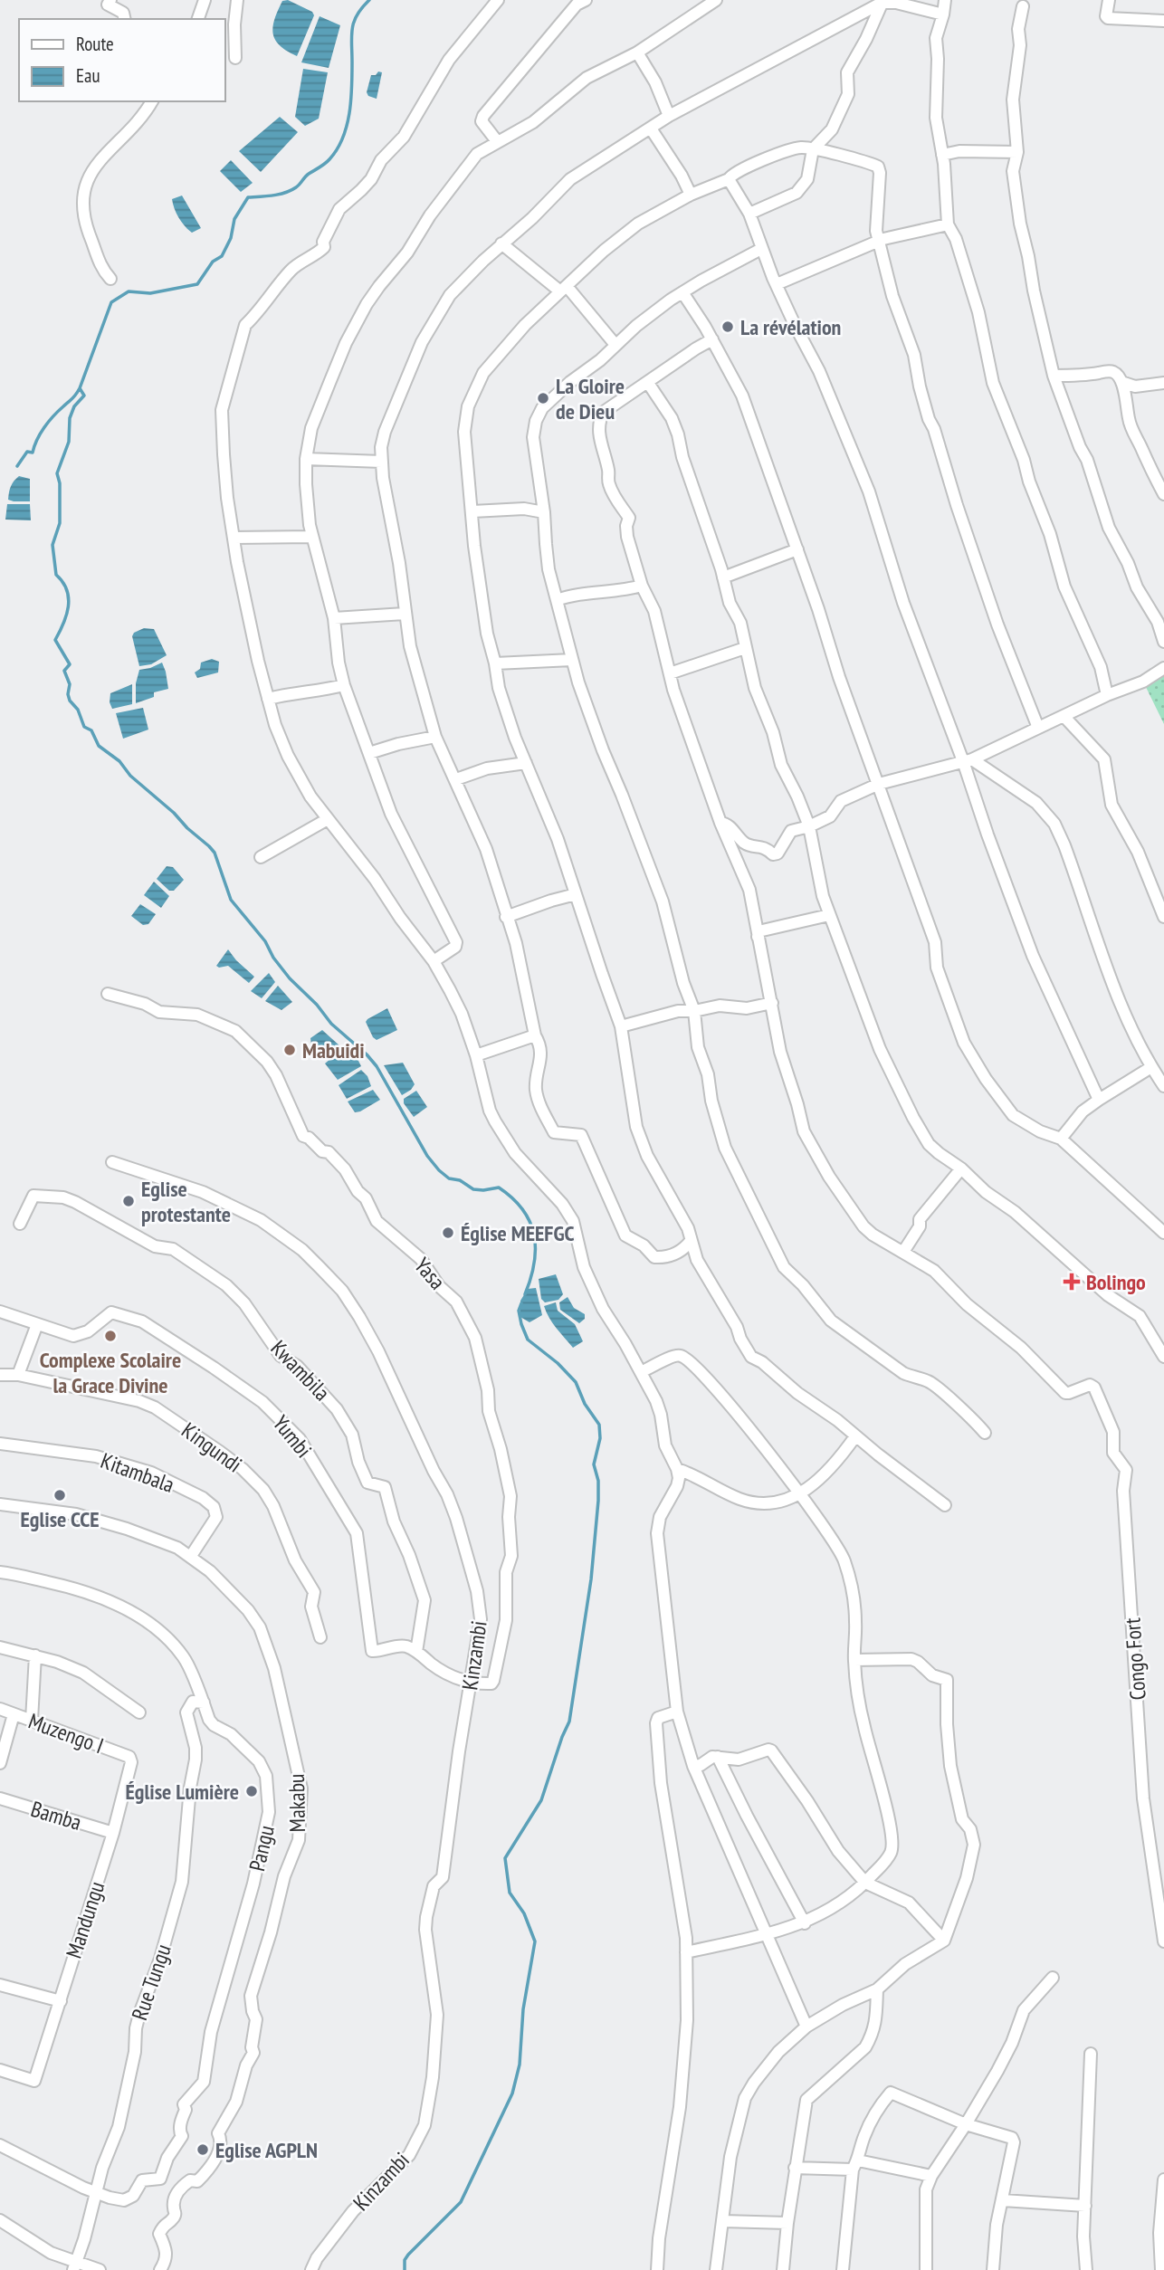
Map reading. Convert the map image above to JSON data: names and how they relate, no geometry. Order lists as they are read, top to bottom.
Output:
{
  "streets": {
    "street": [
      "Yasa",
      "Kwambila",
      "Yumbi",
      "Kingundi",
      "Kitambala",
      "Kinzambi",
      "Congo Fort",
      "Muzengo I",
      "Makabu",
      "Bamba",
      "Pangu",
      "Mandungu",
      "Rue Tungu"
    ]
  },
  "crossings": [
    ["Yasa", "Kinzambi"],
    ["Kwambila", "Yumbi"],
    ["Kitambala", "Makabu"],
    ["Muzengo I", "Mandungu"],
    ["Bamba", "Mandungu"],
    ["Pangu", "Rue Tungu"]
  ],
  "places": {
    "other": [
      "La révélation",
      "La Gloire de Dieu",
      "Mabuidi",
      "Eglise protestante",
      "Église MEEFGC",
      "Complexe Scolaire la Grace Divine",
      "Eglise CCE",
      "Église Lumière",
      "Eglise AGPLN"
    ],
    "health": ["Bolingo"]
  },
  "legend": ["Route", "Eau"]
}
